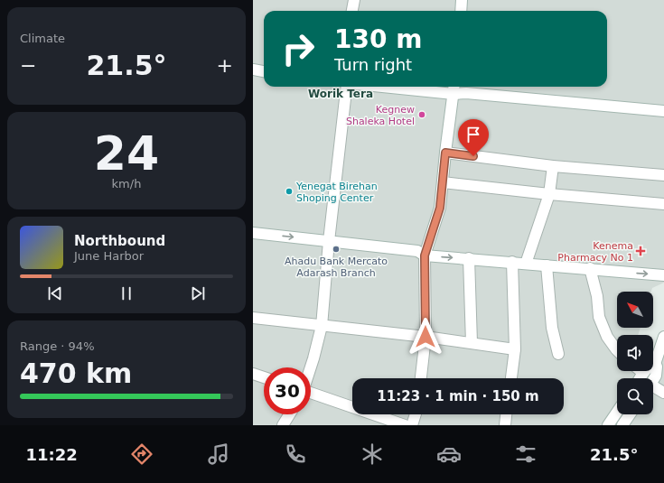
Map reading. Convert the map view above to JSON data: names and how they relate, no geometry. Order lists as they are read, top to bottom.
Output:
{
  "districts": ["Worik Tera"],
  "places": {
    "other": ["Kegnew Shaleka Hotel", "Yenegat Birehan Shoping Center", "Ahadu Bank Mercato Adarash Branch"],
    "health": ["Kenema Pharmacy No 1"]
  },
  "north": "top left",
  "page": {
    "tile": [
      "Climate",
      ["24", "km/h"],
      ["Range · 94%", "470 km"]
    ],
    "turn": ["130 m", "Turn right"],
    "heat": ["−", "21.5°", "+"],
    "song": ["Northbound", "June Harbor"],
    "limit": "30",
    "trip": "11:23 · 1 min · 150 m",
    "tabs": ["11:22", "21.5°"]
  }
}
